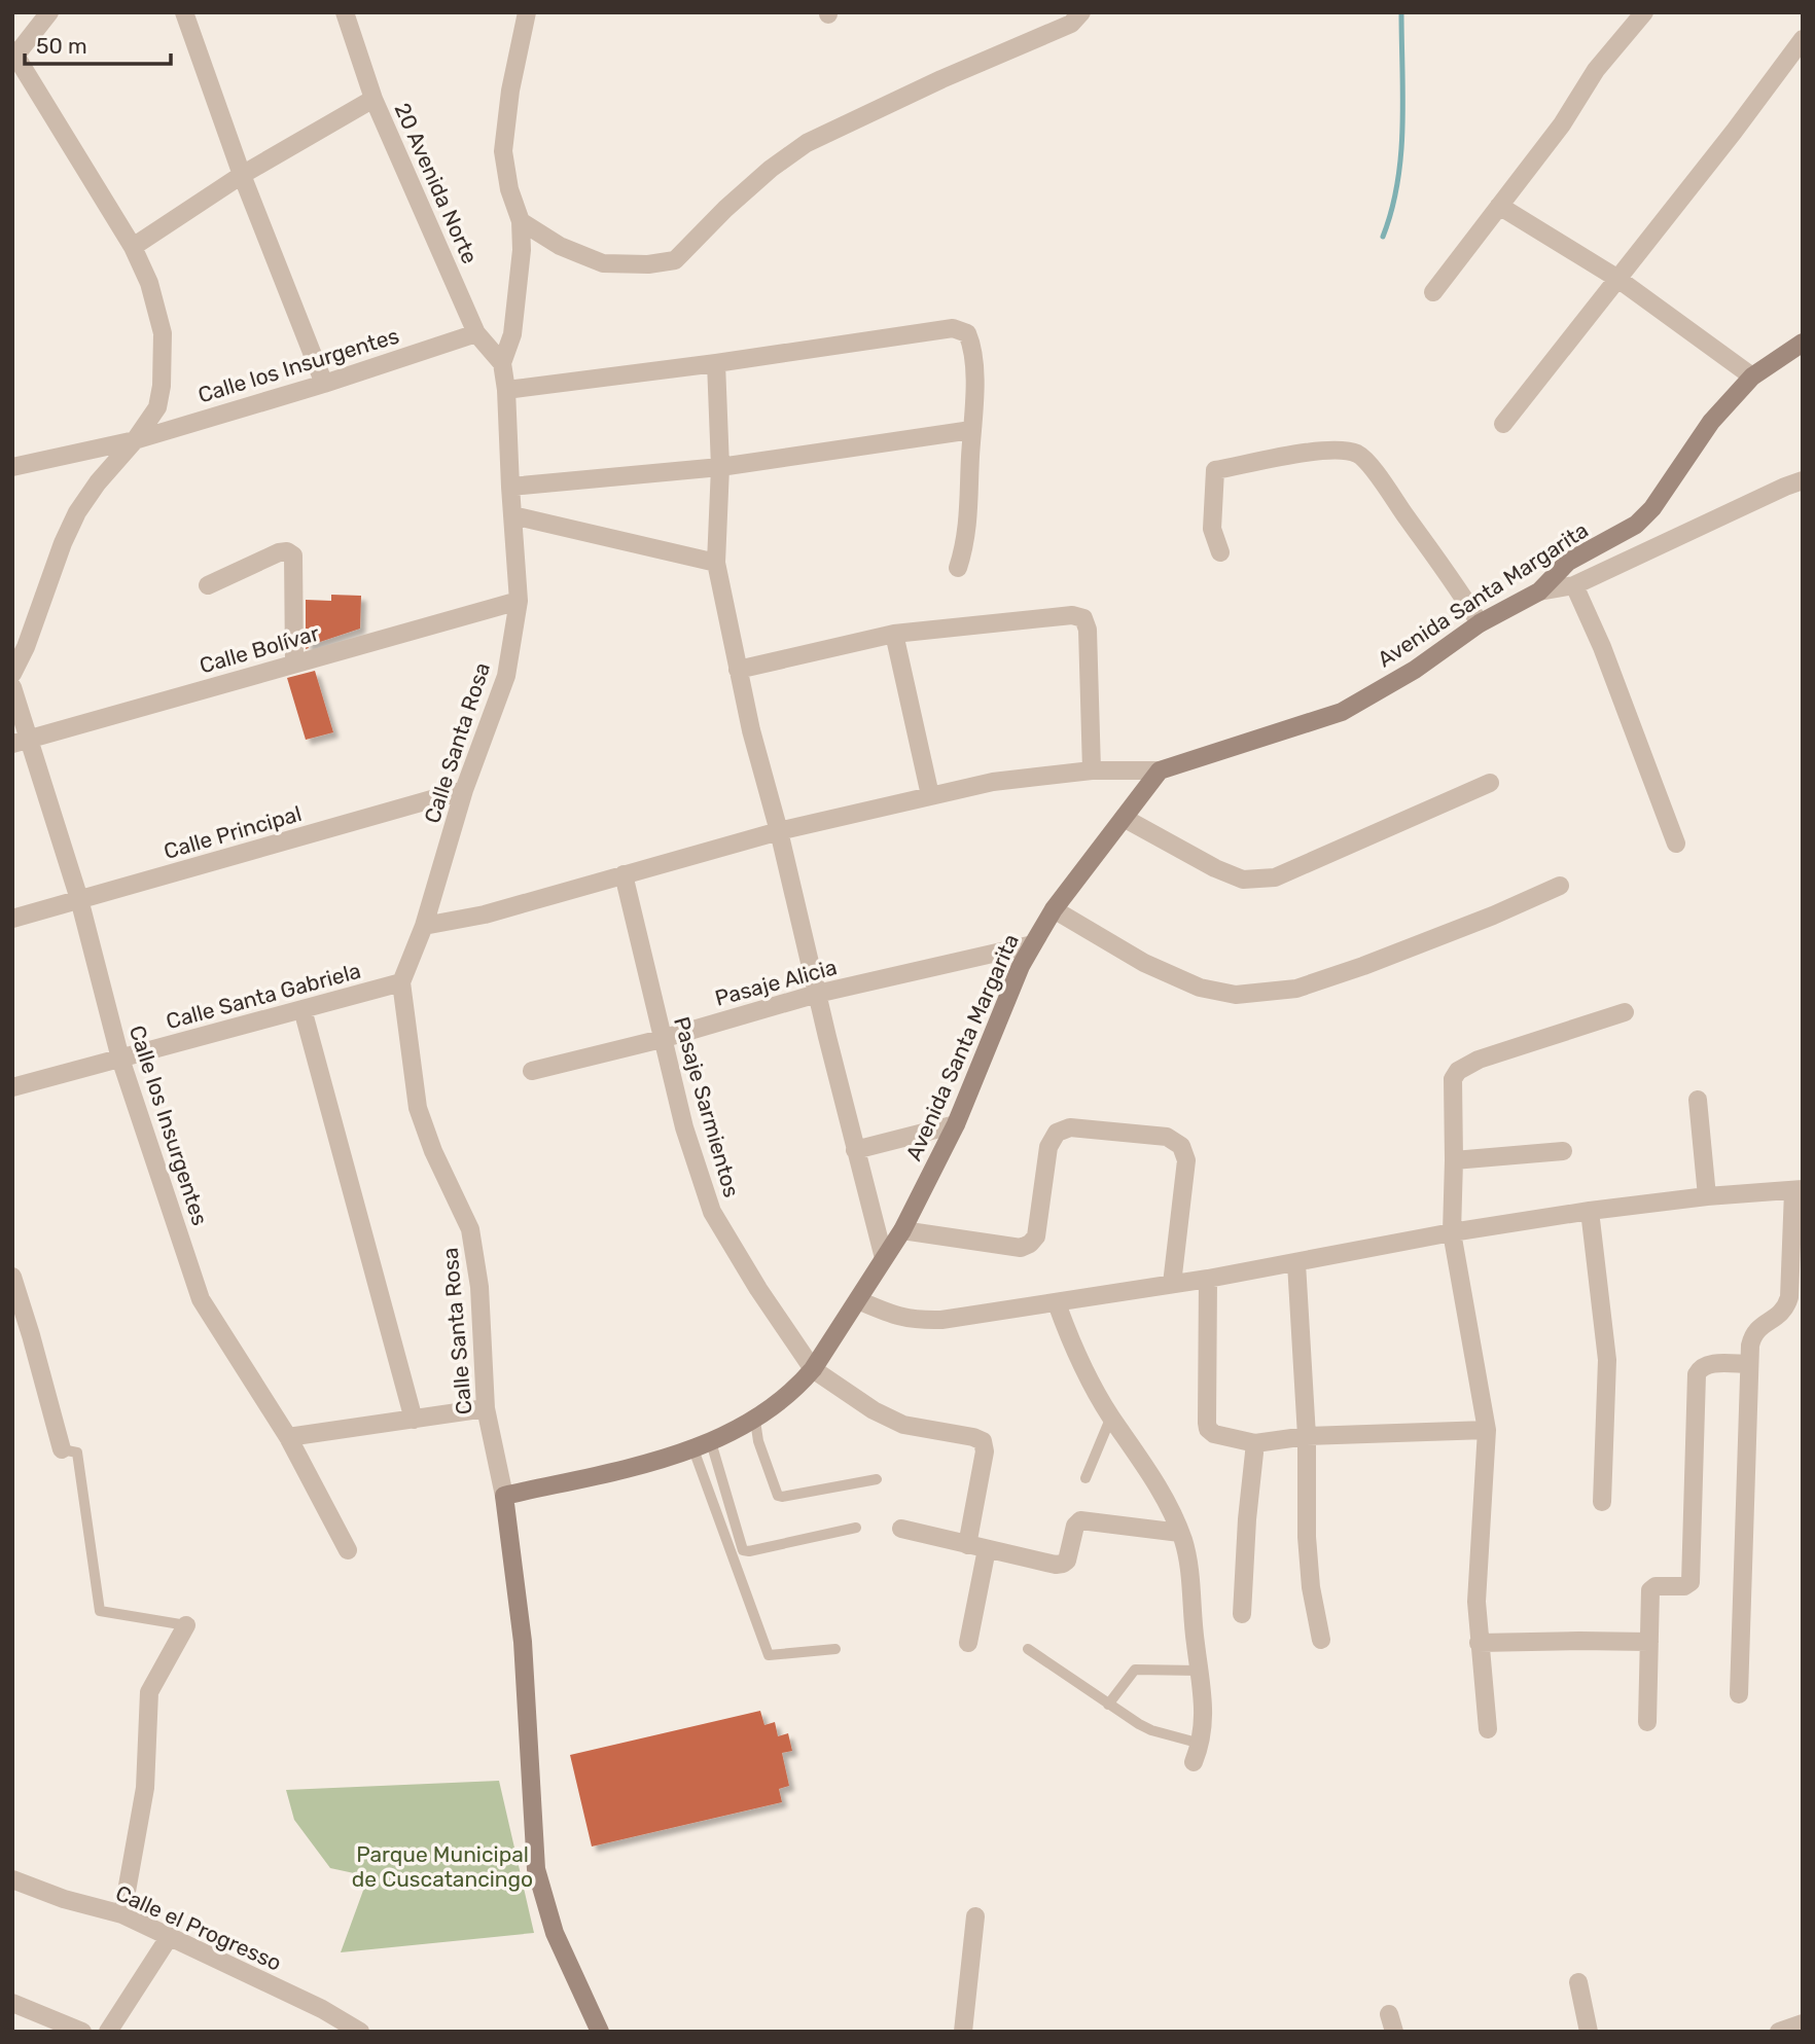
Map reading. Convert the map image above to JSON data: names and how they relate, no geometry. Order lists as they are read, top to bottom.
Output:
{
  "streets": {
    "street": [
      "20 Avenida Norte",
      "Calle los Insurgentes",
      "Avenida Santa Margarita",
      "Calle Bolívar",
      "Calle Santa Rosa",
      "Calle Principal",
      "Pasaje Alicia",
      "Calle Santa Gabriela",
      "Pasaje Sarmientos",
      "Calle el Progresso"
    ]
  },
  "crossings": [
    ["20 Avenida Norte", "Calle los Insurgentes"],
    ["20 Avenida Norte", "Calle Santa Rosa"],
    ["Calle los Insurgentes", "Calle Bolívar"],
    ["Calle los Insurgentes", "Calle Principal"],
    ["Calle los Insurgentes", "Calle Santa Gabriela"],
    ["Avenida Santa Margarita", "Calle Santa Rosa"],
    ["Avenida Santa Margarita", "Pasaje Alicia"],
    ["Avenida Santa Margarita", "Pasaje Sarmientos"],
    ["Calle Bolívar", "Calle Santa Rosa"],
    ["Calle Santa Rosa", "Calle Principal"],
    ["Calle Santa Rosa", "Calle Santa Gabriela"],
    ["Pasaje Alicia", "Pasaje Sarmientos"]
  ],
  "parks": ["Parque Municipal de Cuscatancingo"],
  "scale_bar": "50 m"
}
